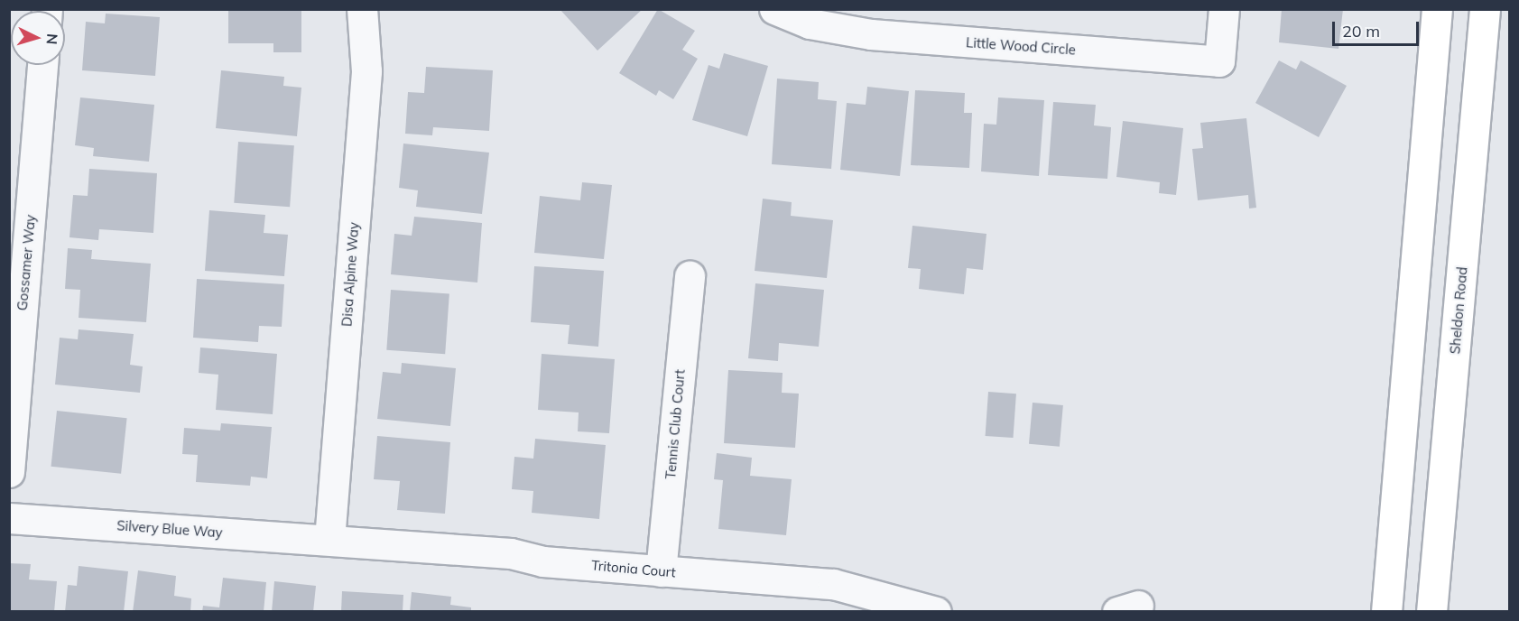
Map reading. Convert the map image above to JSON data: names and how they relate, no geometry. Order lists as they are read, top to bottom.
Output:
{
  "streets": {
    "main road": ["Sheldon Road"],
    "street": [
      "Little Wood Circle",
      "Gossamer Way",
      "Disa Alpine Way",
      "Tennis Club Court",
      "Silvery Blue Way",
      "Tritonia Court"
    ]
  },
  "crossings": [
    ["Disa Alpine Way", "Silvery Blue Way"],
    ["Disa Alpine Way", "Tritonia Court"],
    ["Tennis Club Court", "Tritonia Court"],
    ["Silvery Blue Way", "Tritonia Court"]
  ],
  "scale_bar": "20 m",
  "north": "right"
}
